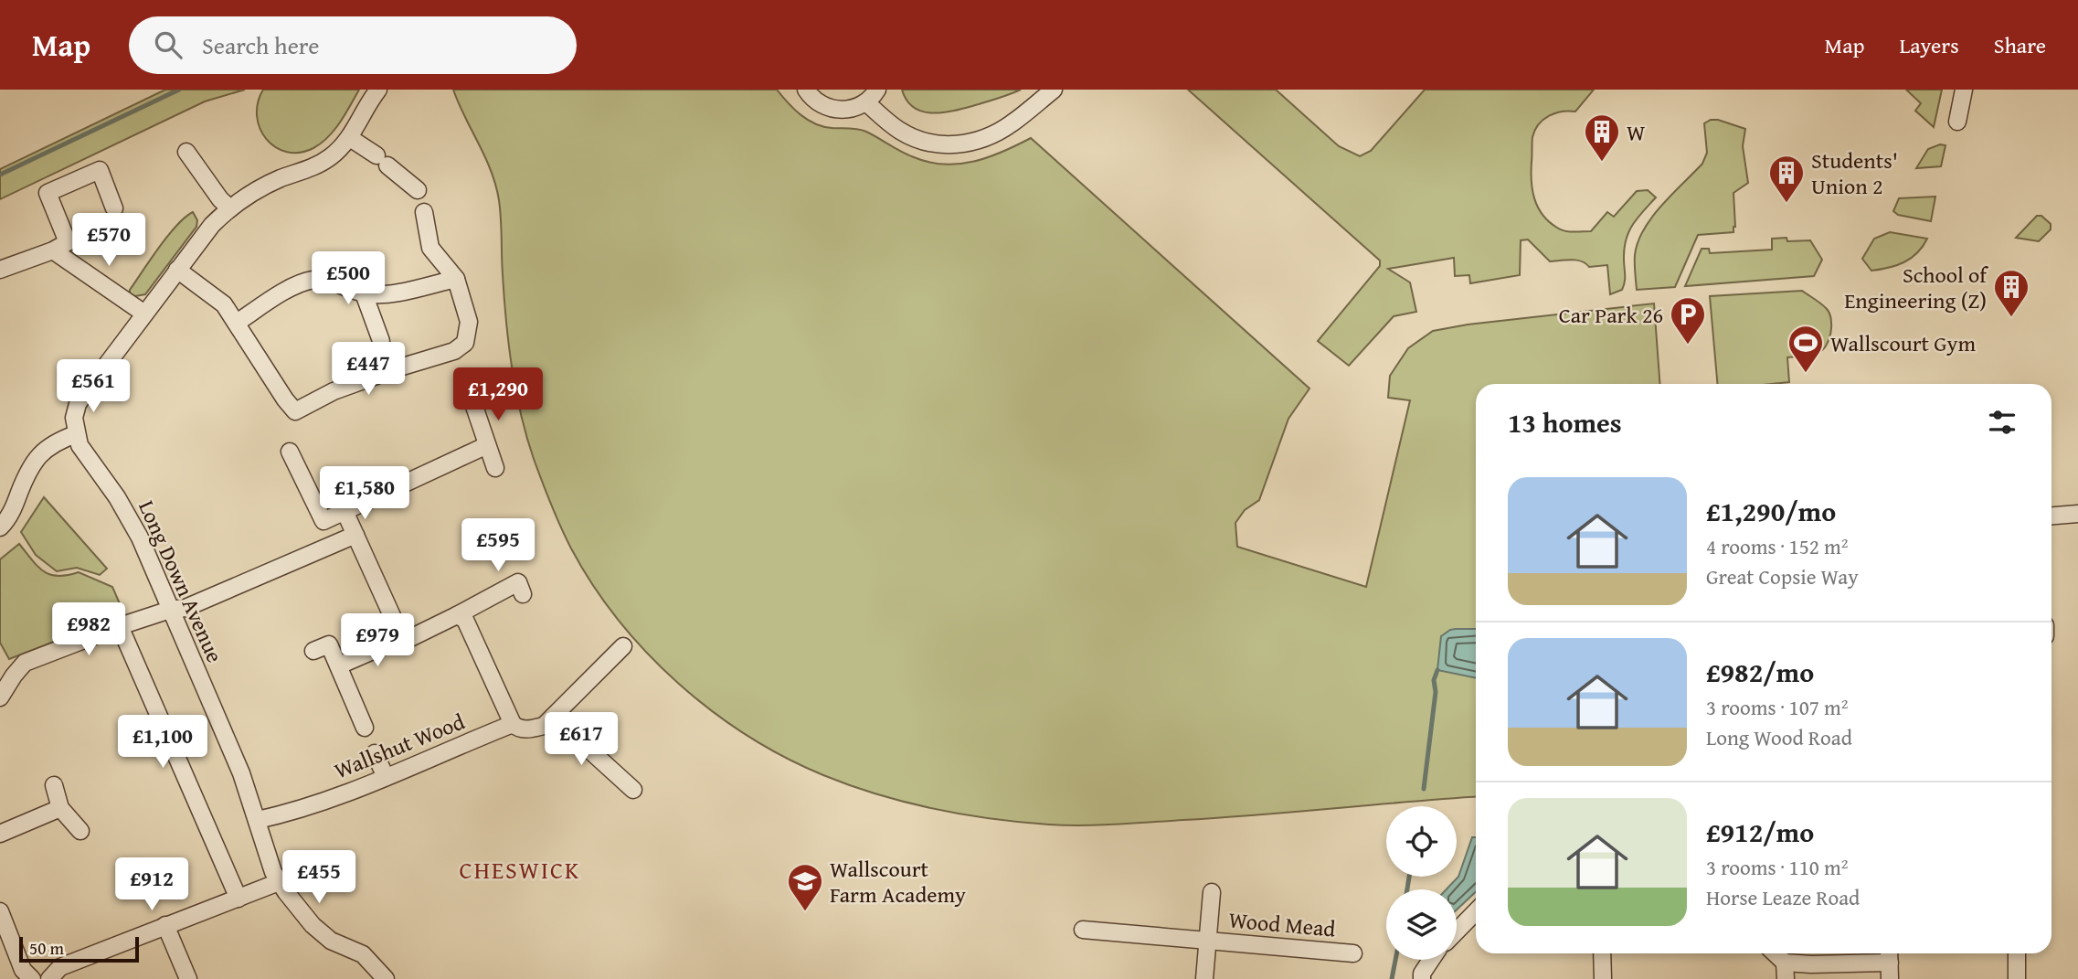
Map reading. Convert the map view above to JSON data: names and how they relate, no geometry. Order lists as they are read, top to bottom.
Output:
{
  "streets": {
    "street": ["Long Down Avenue", "Wallshut Wood", "Wood Mead"]
  },
  "crossings": [
    ["Long Down Avenue", "Wallshut Wood"]
  ],
  "districts": ["CHESWICK"],
  "places": {
    "building": ["W", "Students' Union 2", "School of Engineering (Z)"],
    "parking": ["Car Park 26"],
    "sports": ["Wallscourt Gym"],
    "school or university": ["Wallscourt Farm Academy"]
  },
  "scale_bar": "50 m",
  "page": {
    "header": "Map",
    "search": "Search here",
    "nav": ["Map", "Layers", "Share"],
    "price": [
      "£570",
      "£500",
      "£447",
      "£561",
      "£1,290",
      "£1,580",
      "£595",
      "£982",
      "£979",
      "£617",
      "£1,100",
      "£455",
      "£912"
    ],
    "heading": "13 homes",
    "list": [
      {
        "name": "£1,290/mo",
        "note": "4 rooms · 152 m² · Great Copsie Way"
      },
      {
        "name": "£982/mo",
        "note": "3 rooms · 107 m² · Long Wood Road"
      },
      {
        "name": "£912/mo",
        "note": "3 rooms · 110 m² · Horse Leaze Road"
      }
    ],
    "scale": "50 m"
  }
}
